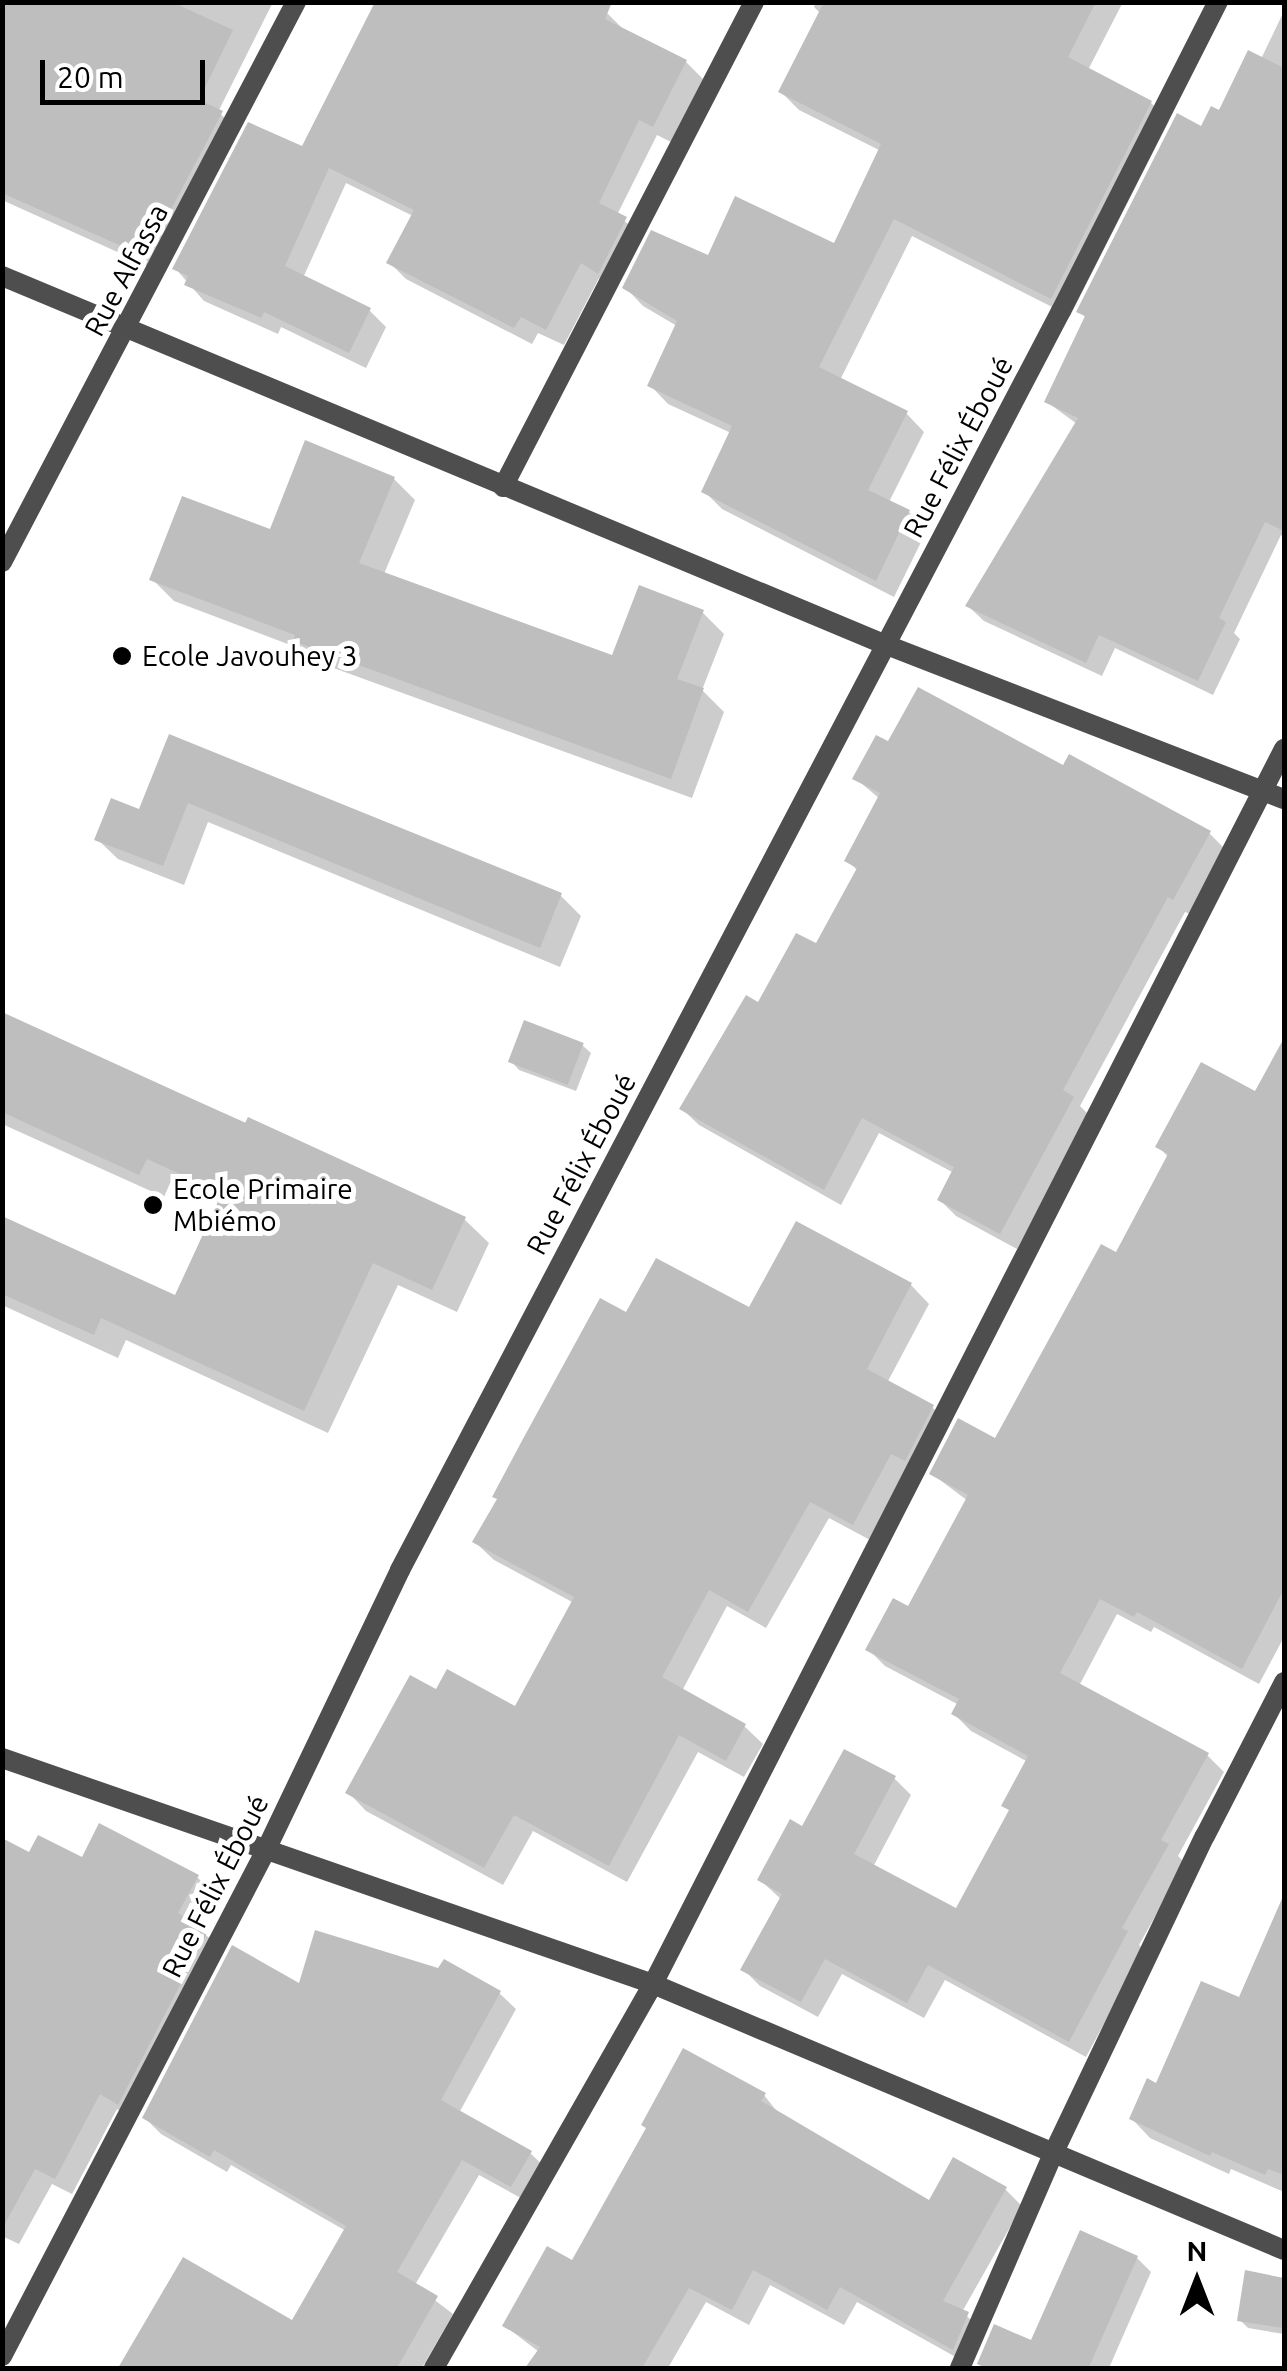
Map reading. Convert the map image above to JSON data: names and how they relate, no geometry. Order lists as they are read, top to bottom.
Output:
{
  "streets": {
    "street": ["Rue Alfassa", "Rue Félix Éboué"]
  },
  "places": ["Ecole Javouhey 3", "Ecole Primaire Mbiémo"],
  "scale_bar": "20 m",
  "north": "top"
}
